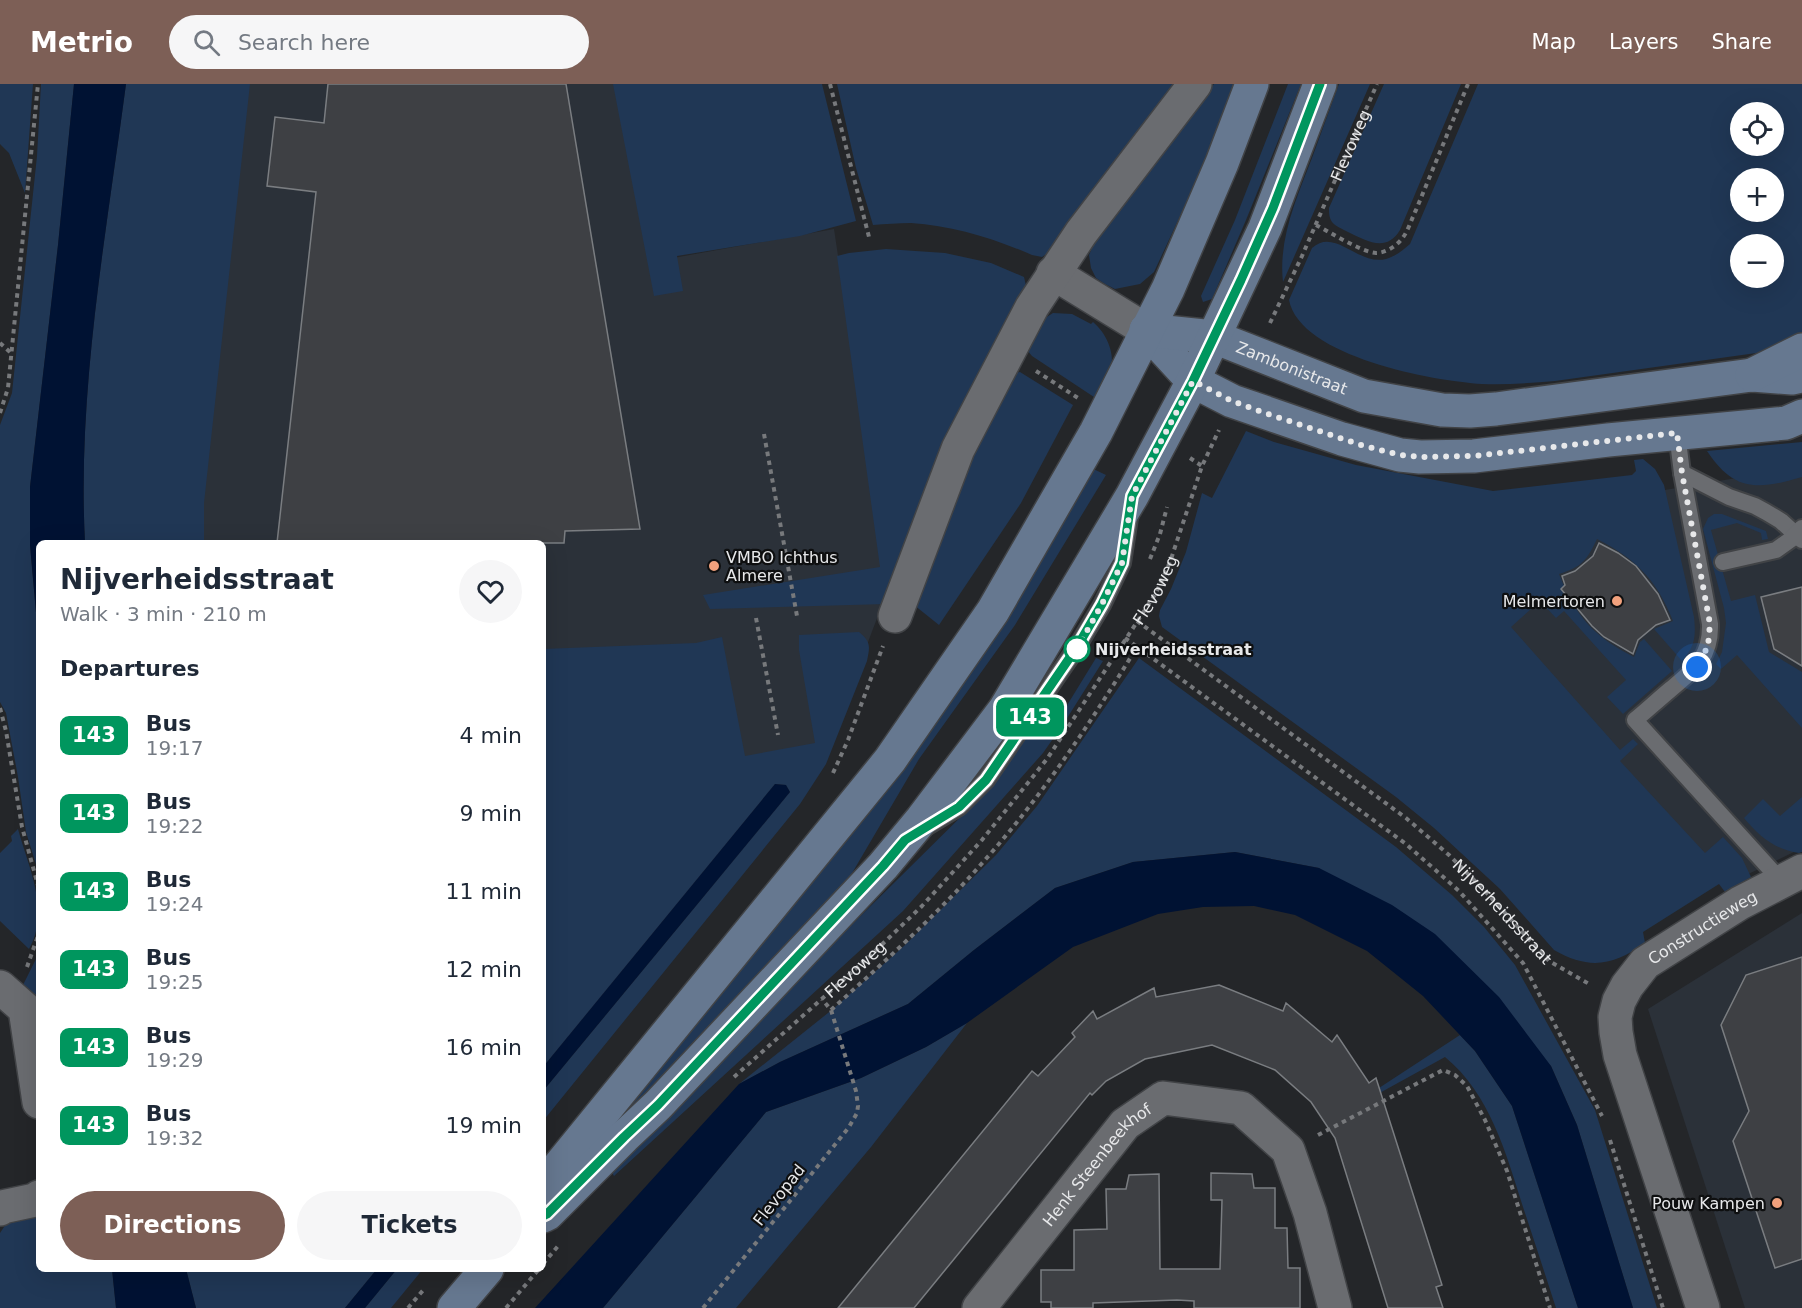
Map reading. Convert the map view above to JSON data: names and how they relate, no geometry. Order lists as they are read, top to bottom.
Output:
{
  "streets": {
    "main road": ["Zambonistraat"],
    "street": ["Constructieweg", "Henk Steenbeekhof"],
    "path": ["Flevoweg", "Nijverheidsstraat", "Flevopad"]
  },
  "crossings": [
    ["Flevoweg", "Zambonistraat"],
    ["Flevoweg", "Nijverheidsstraat"],
    ["Nijverheidsstraat", "Constructieweg"]
  ],
  "places": [
    "VMBO Ichthus Almere",
    "Melmertoren",
    "Nijverheidsstraat",
    "Pouw Kampen"
  ],
  "lines": ["bus line 143"],
  "page": {
    "header": "Metrio",
    "search": "Search here",
    "nav": ["Map", "Layers", "Share"],
    "on_map": "143",
    "map_buttons": ["+", "−"],
    "heading": [
      ["Nijverheidsstraat", "Walk · 3 min · 210 m"],
      "Departures"
    ],
    "list": [
      {
        "mark": "143",
        "name": "Bus",
        "note": "19:17",
        "value": "4 min"
      },
      {
        "mark": "143",
        "name": "Bus",
        "note": "19:22",
        "value": "9 min"
      },
      {
        "mark": "143",
        "name": "Bus",
        "note": "19:24",
        "value": "11 min"
      },
      {
        "mark": "143",
        "name": "Bus",
        "note": "19:25",
        "value": "12 min"
      },
      {
        "mark": "143",
        "name": "Bus",
        "note": "19:29",
        "value": "16 min"
      },
      {
        "mark": "143",
        "name": "Bus",
        "note": "19:32",
        "value": "19 min"
      }
    ],
    "buttons": ["Directions", "Tickets"]
  }
}
